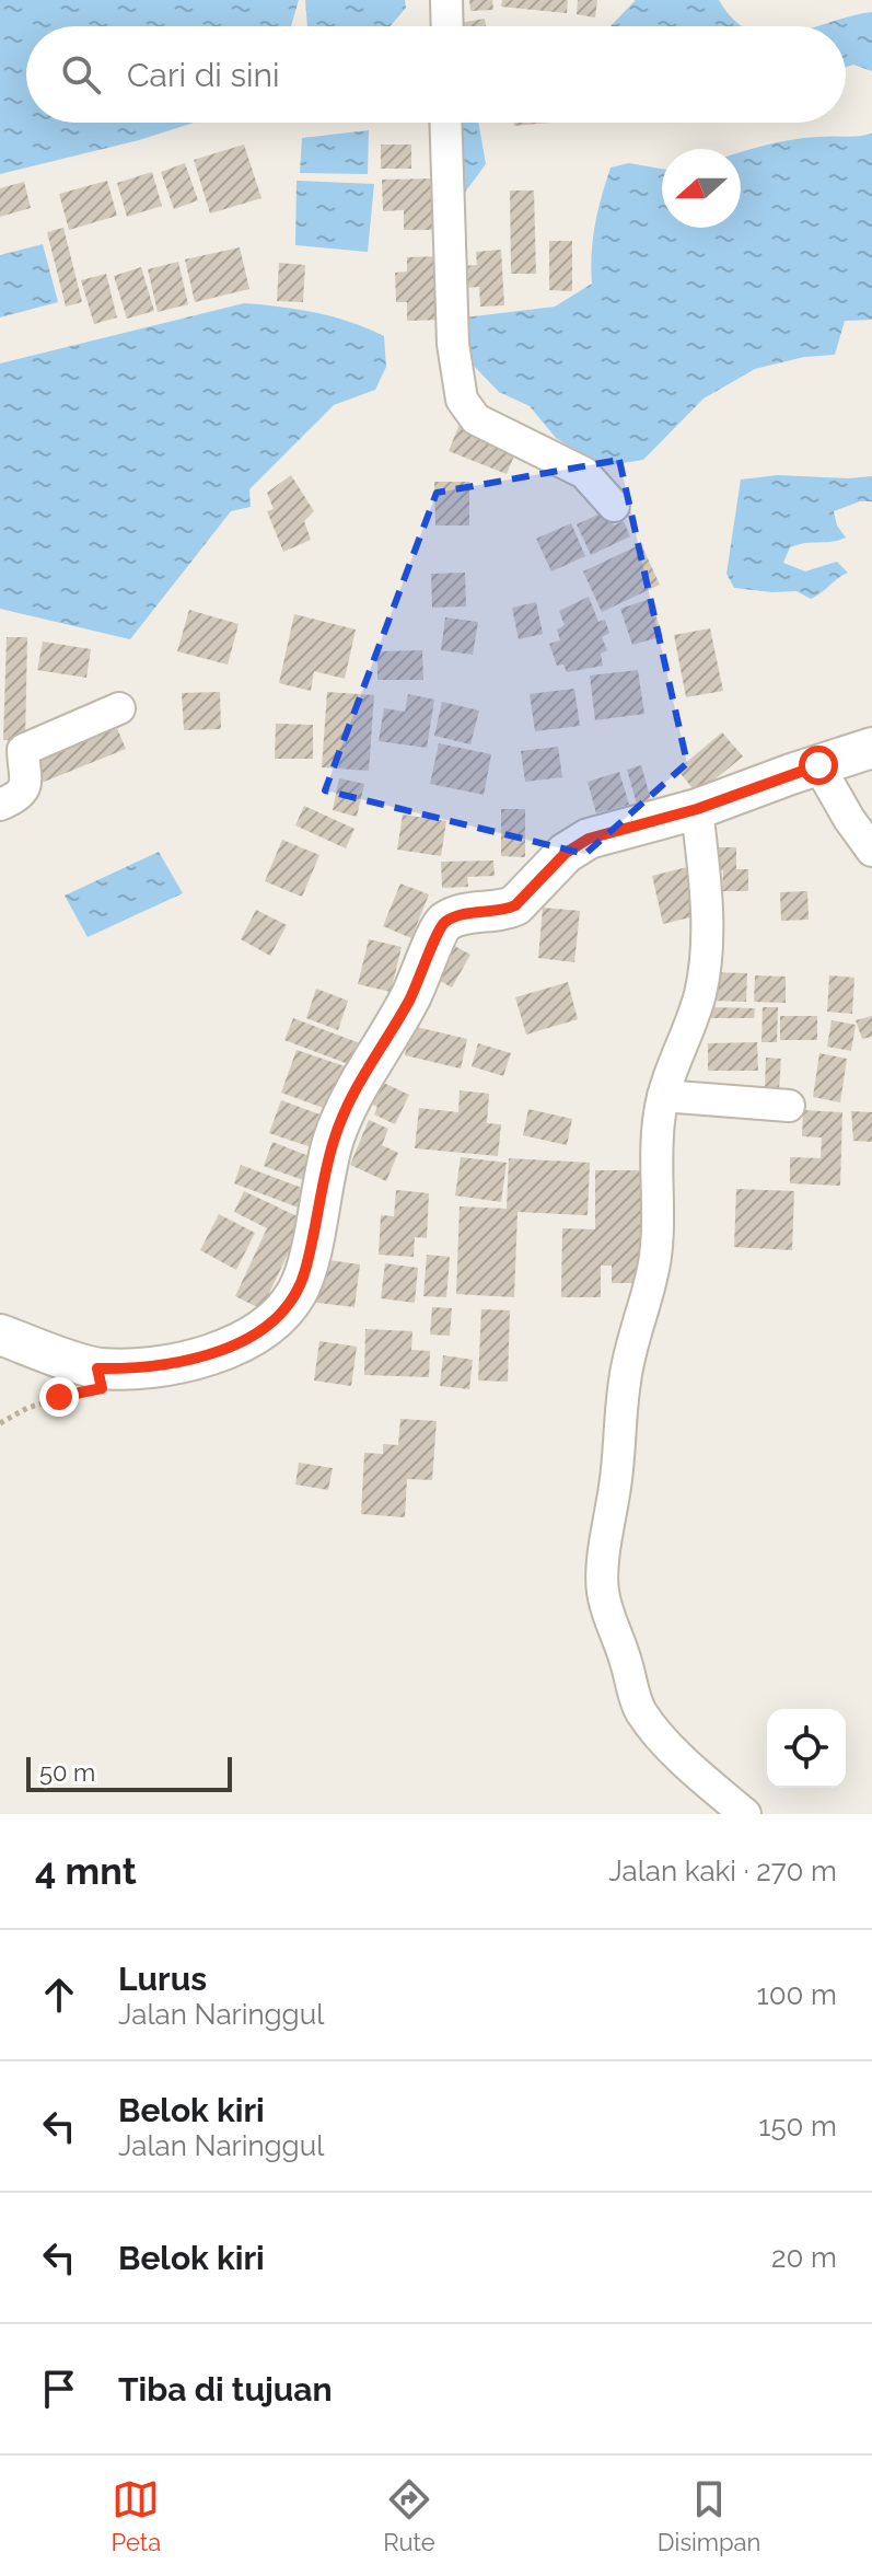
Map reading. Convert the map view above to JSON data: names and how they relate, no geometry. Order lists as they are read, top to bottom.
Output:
{
  "scale_bar": "50 m",
  "north": "left",
  "page": {
    "search": "Cari di sini",
    "scale": "50 m",
    "heading": ["4 mnt", "Jalan kaki · 270 m"],
    "list": [
      ["Lurus", "Jalan Naringgul", "100 m"],
      ["Belok kiri", "Jalan Naringgul", "150 m"],
      ["Belok kiri", "20 m"],
      "Tiba di tujuan"
    ],
    "nav": ["Peta", "Rute", "Disimpan"]
  }
}
